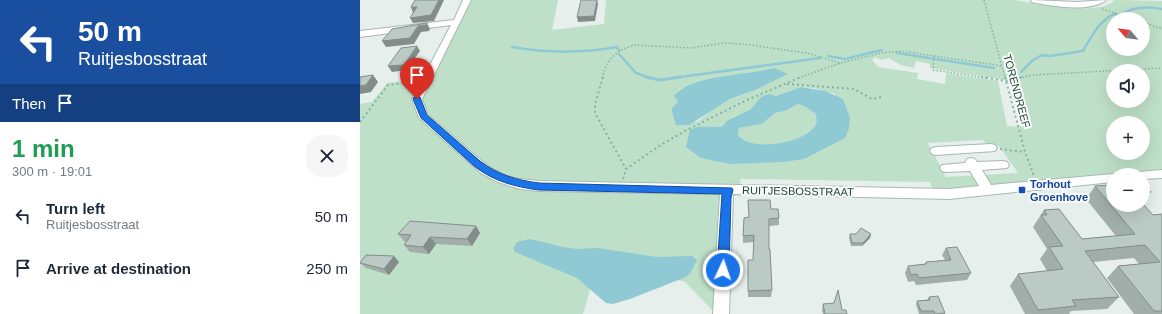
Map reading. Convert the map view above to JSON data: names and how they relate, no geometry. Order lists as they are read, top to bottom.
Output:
{
  "streets": {
    "street": ["RUITJESBOSSTRAAT"],
    "path": ["TORENDREEF"]
  },
  "crossings": [
    ["TORENDREEF", "RUITJESBOSSTRAAT"]
  ],
  "places": {
    "transit": ["Torhout Groenhove"]
  },
  "north": "top left",
  "page": {
    "turn": ["50 m", "Ruitjesbosstraat"],
    "map_buttons": ["+", "−"],
    "then": "Then",
    "heading": ["1 min", "300 m · 19:01"],
    "list": [
      {
        "name": "Turn left",
        "note": "Ruitjesbosstraat",
        "value": "50 m"
      },
      {
        "name": "Arrive at destination",
        "value": "250 m"
      }
    ]
  }
}
